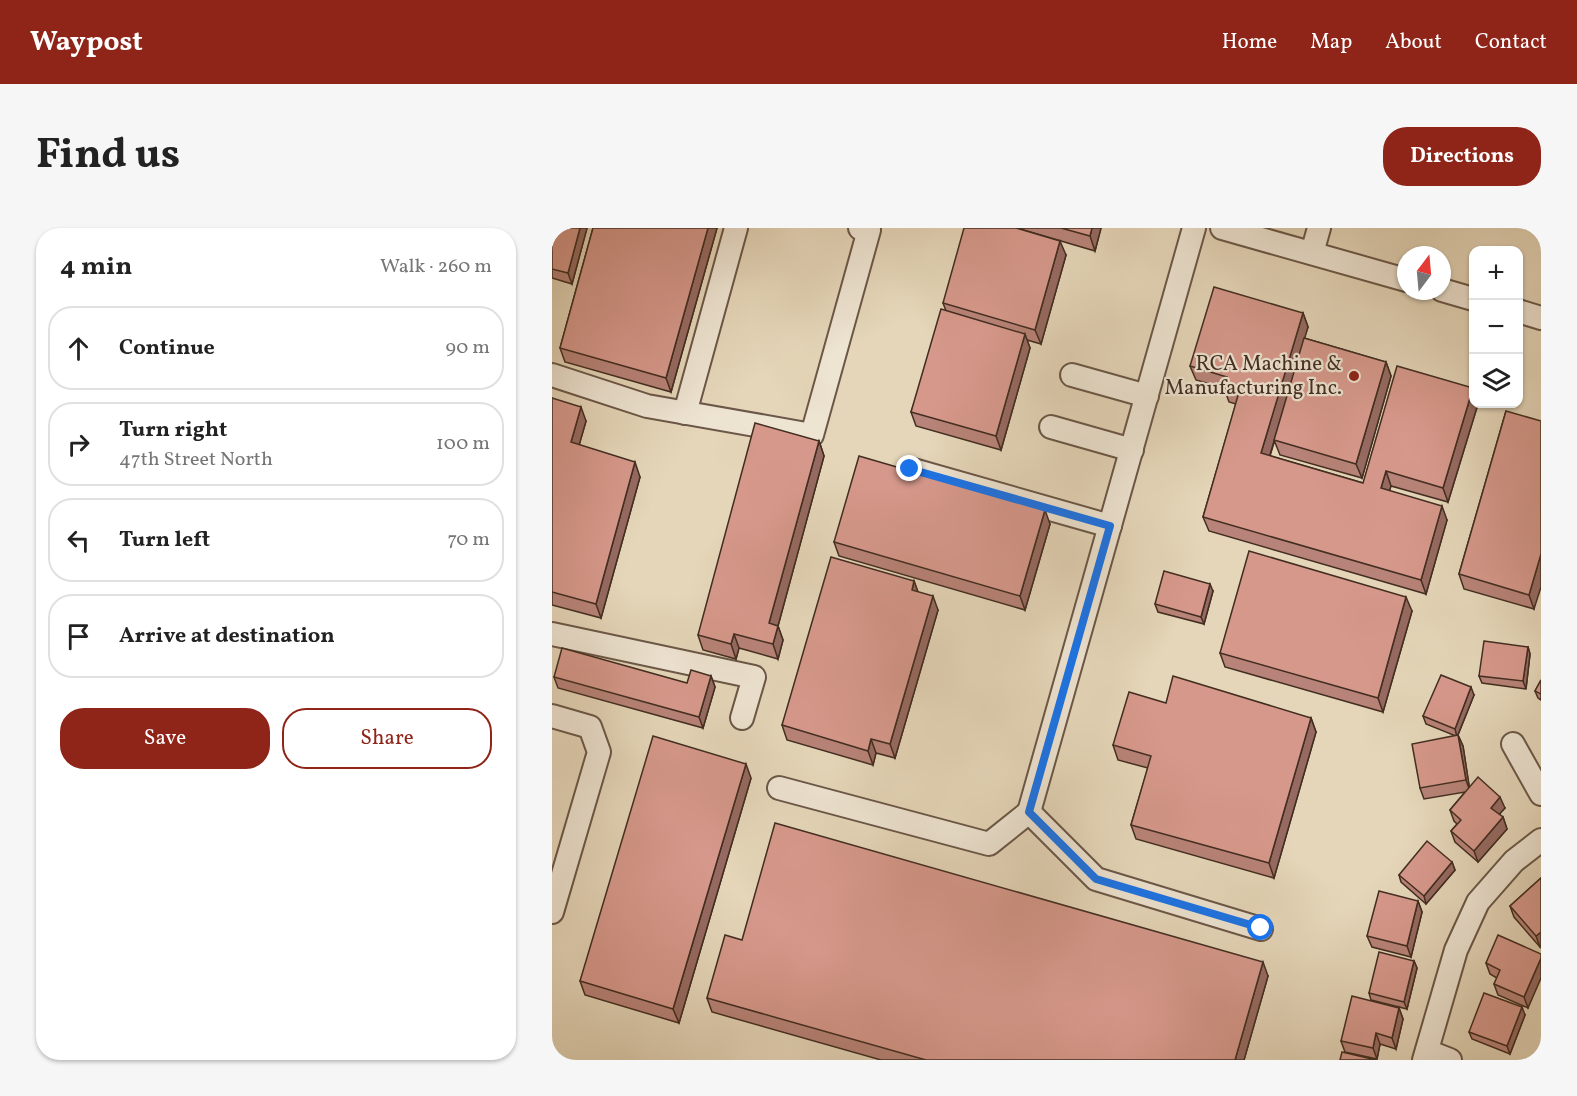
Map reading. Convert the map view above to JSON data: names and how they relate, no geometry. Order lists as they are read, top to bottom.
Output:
{
  "places": ["RCA Machine & Manufacturing Inc."],
  "north": "top",
  "page": {
    "header": "Waypost",
    "nav": [
      "Home",
      "Map",
      "About",
      "Contact"
    ],
    "title": "Find us",
    "buttons": [
      "Directions",
      ["Save", "Share"]
    ],
    "heading": ["4 min", "Walk · 260 m"],
    "map_buttons": ["+", "−"],
    "list": [
      ["Continue", "90 m"],
      ["Turn right", "47th Street North", "100 m"],
      ["Turn left", "70 m"],
      "Arrive at destination"
    ]
  }
}
